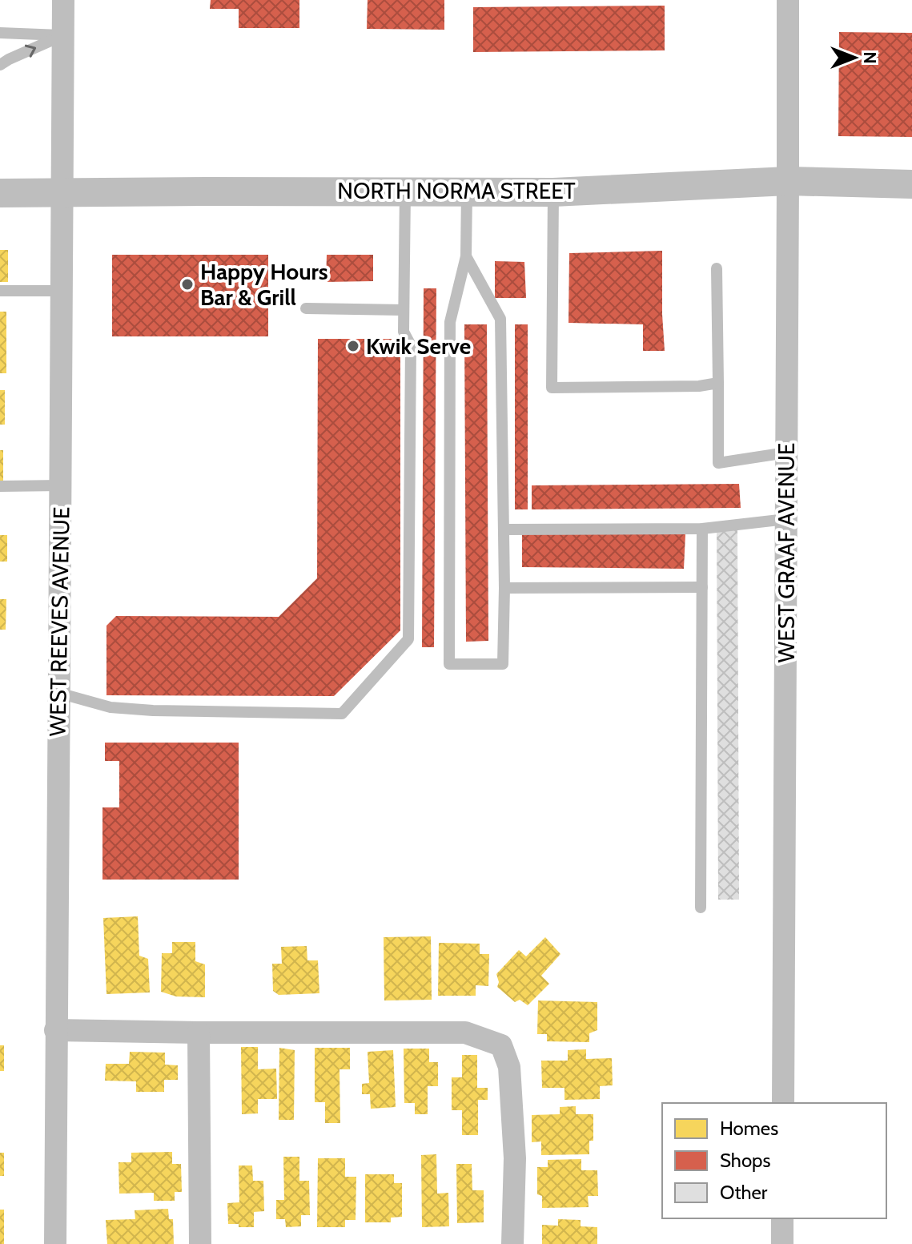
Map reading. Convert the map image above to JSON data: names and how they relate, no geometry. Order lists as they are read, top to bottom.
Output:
{
  "streets": {
    "street": ["NORTH NORMA STREET", "WEST GRAAF AVENUE", "WEST REEVES AVENUE"]
  },
  "crossings": [
    ["NORTH NORMA STREET", "WEST GRAAF AVENUE"],
    ["NORTH NORMA STREET", "WEST REEVES AVENUE"]
  ],
  "places": ["Happy Hours Bar & Grill", "Kwik Serve"],
  "legend": ["Homes", "Shops", "Other"],
  "north": "right"
}
